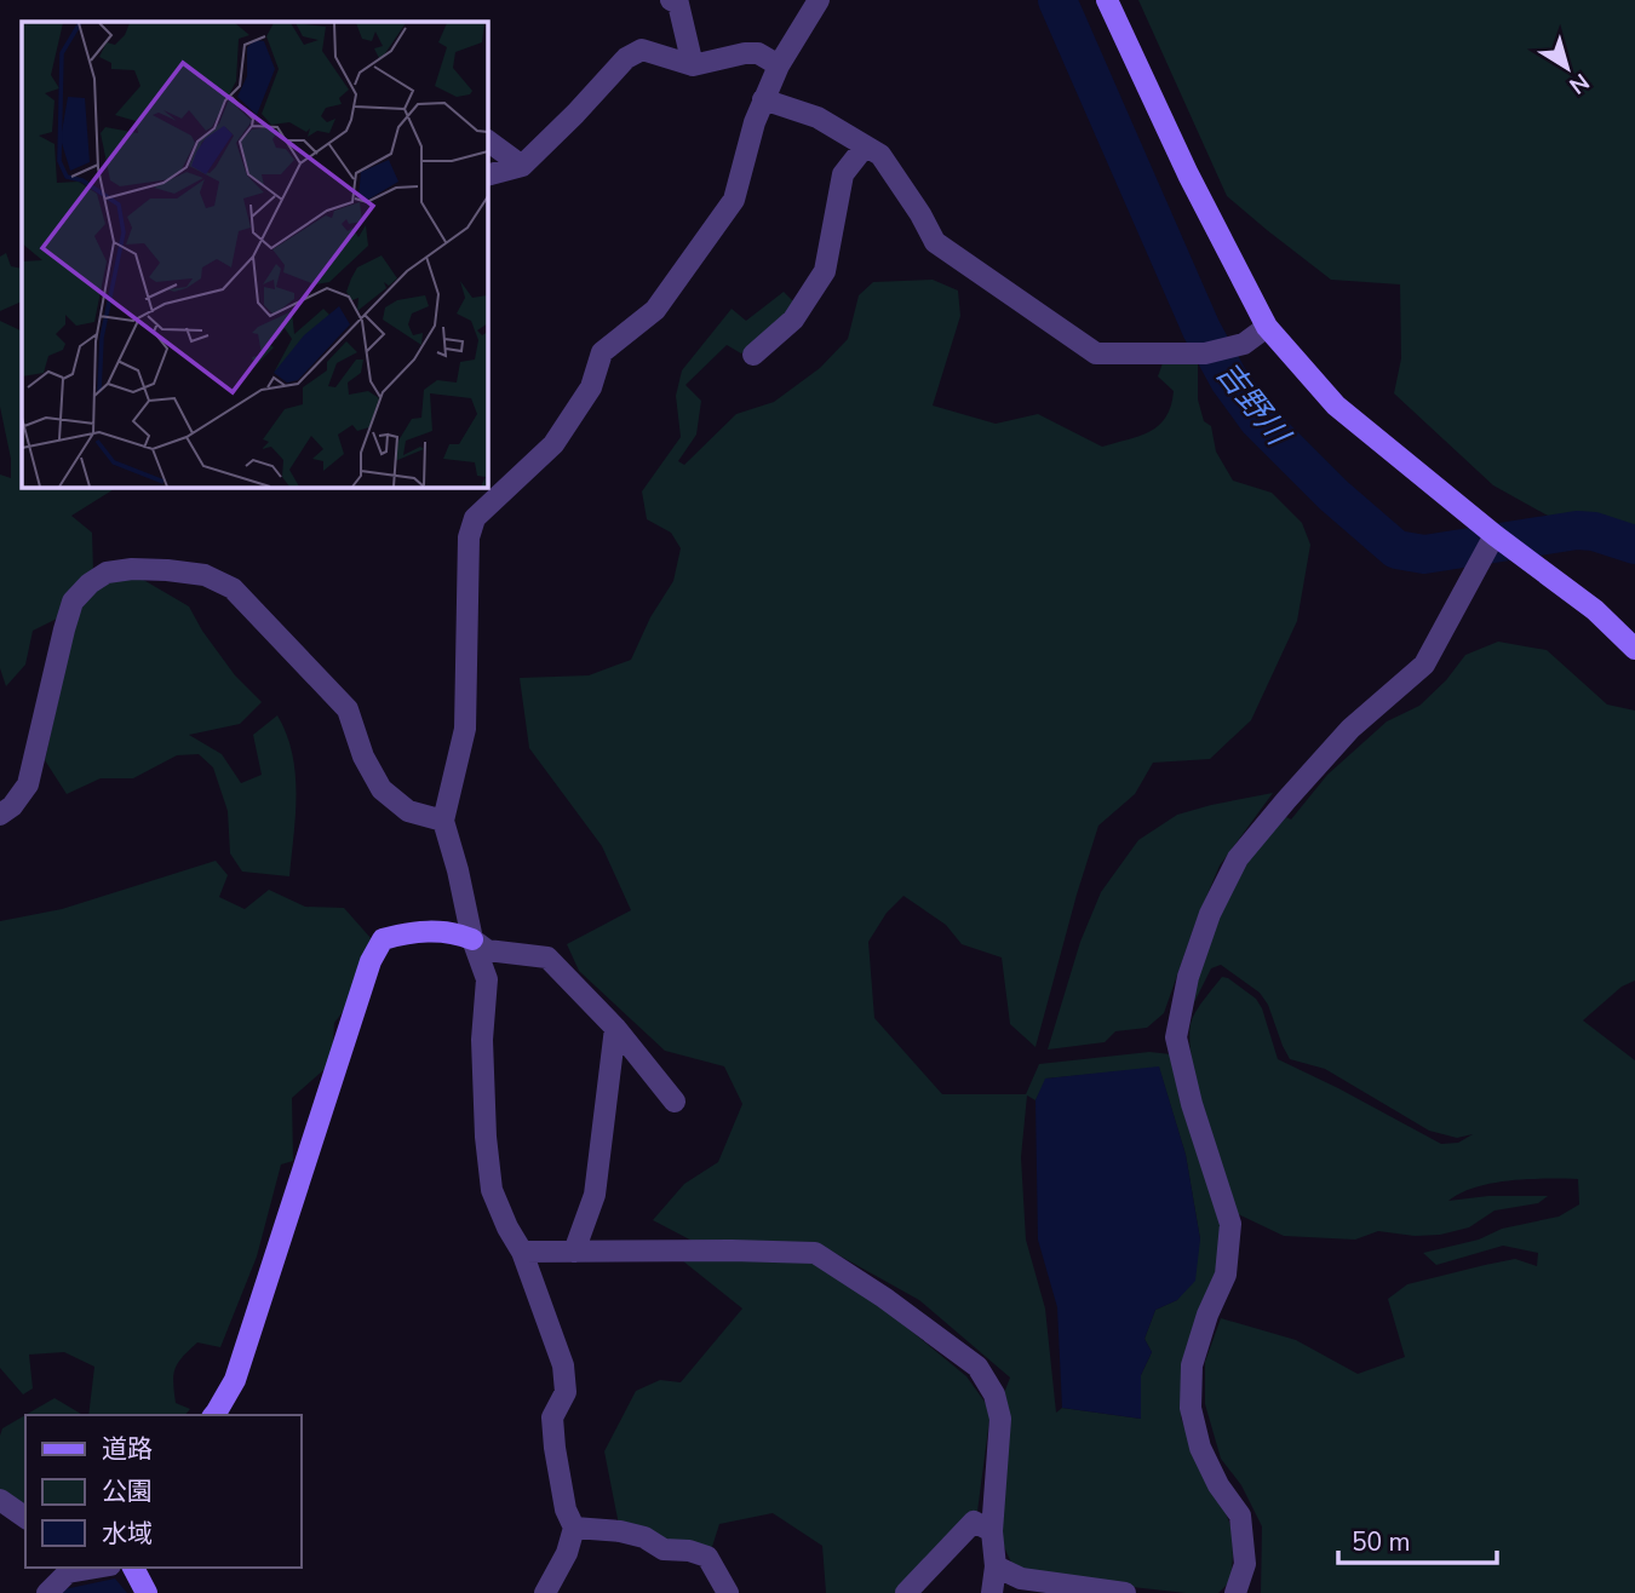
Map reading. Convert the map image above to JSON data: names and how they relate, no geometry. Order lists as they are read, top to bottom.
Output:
{
  "water": ["吉野川"],
  "legend": ["道路", "公園", "水域"],
  "scale_bar": "50 m",
  "north": "bottom right"
}
